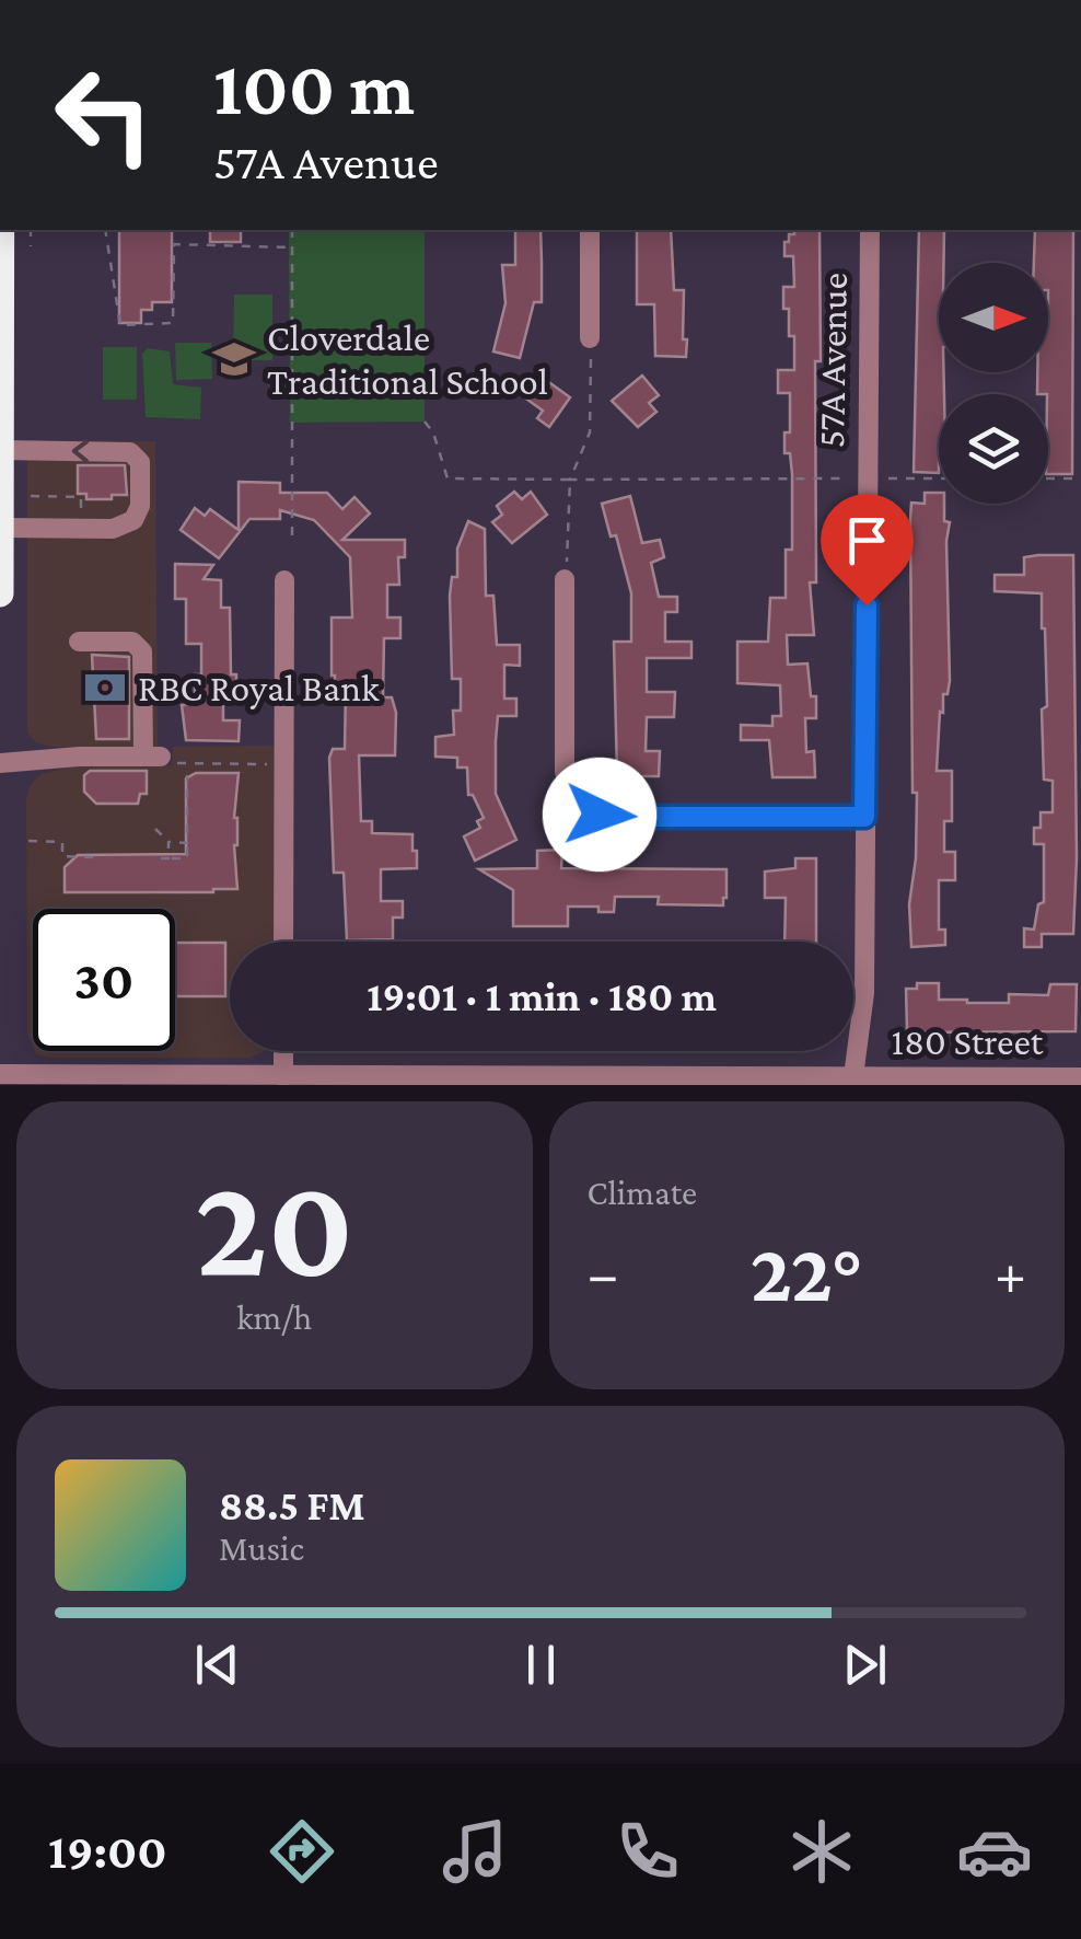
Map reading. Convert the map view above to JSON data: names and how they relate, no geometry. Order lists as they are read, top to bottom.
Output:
{
  "streets": {
    "street": ["57A Avenue", "180 Street"]
  },
  "crossings": [
    ["57A Avenue", "180 Street"]
  ],
  "places": {
    "school or university": ["Cloverdale Traditional School"],
    "bank": ["RBC Royal Bank"]
  },
  "north": "right",
  "page": {
    "turn": ["100 m", "57A Avenue"],
    "limit": "30",
    "trip": "19:01 · 1 min · 180 m",
    "tile": [
      ["20", "km/h"],
      "Climate"
    ],
    "heat": ["−", "22°", "+"],
    "song": ["88.5 FM", "Music"],
    "tabs": "19:00"
  }
}
